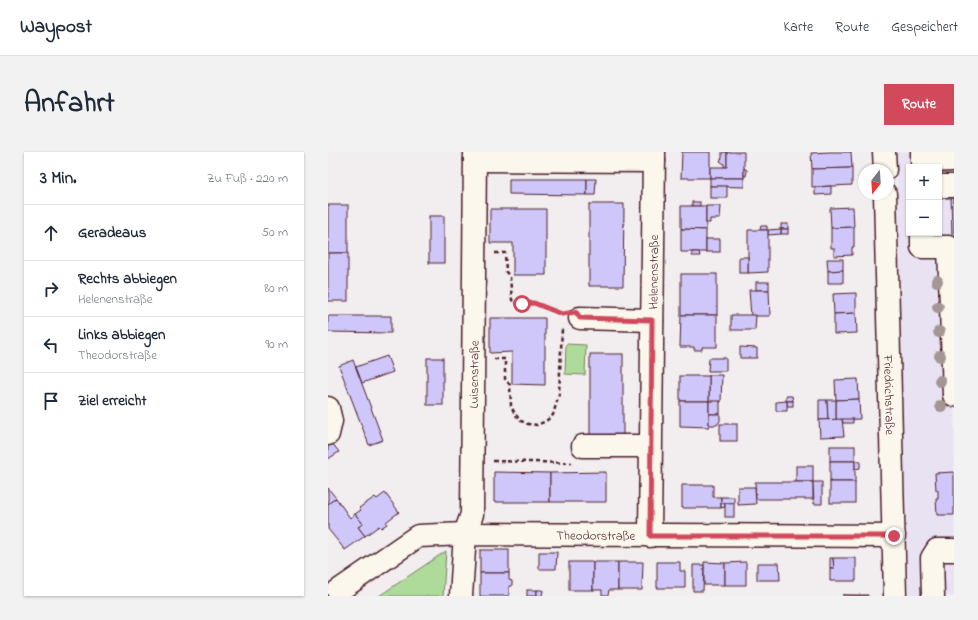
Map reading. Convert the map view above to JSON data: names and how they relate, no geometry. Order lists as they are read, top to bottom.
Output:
{
  "streets": {
    "street": [
      "Helenenstraße",
      "Luisenstraße",
      "Friedrichstraße",
      "Theodorstraße"
    ]
  },
  "crossings": [
    ["Helenenstraße", "Theodorstraße"],
    ["Luisenstraße", "Theodorstraße"],
    ["Friedrichstraße", "Theodorstraße"]
  ],
  "north": "bottom",
  "page": {
    "header": "Waypost",
    "nav": ["Karte", "Route", "Gespeichert"],
    "title": "Anfahrt",
    "buttons": "Route",
    "heading": ["3 Min.", "Zu Fuß · 220 m"],
    "map_buttons": ["+", "−"],
    "list": [
      ["Geradeaus", "50 m"],
      ["Rechts abbiegen", "Helenenstraße", "80 m"],
      ["Links abbiegen", "Theodorstraße", "90 m"],
      "Ziel erreicht"
    ]
  }
}
